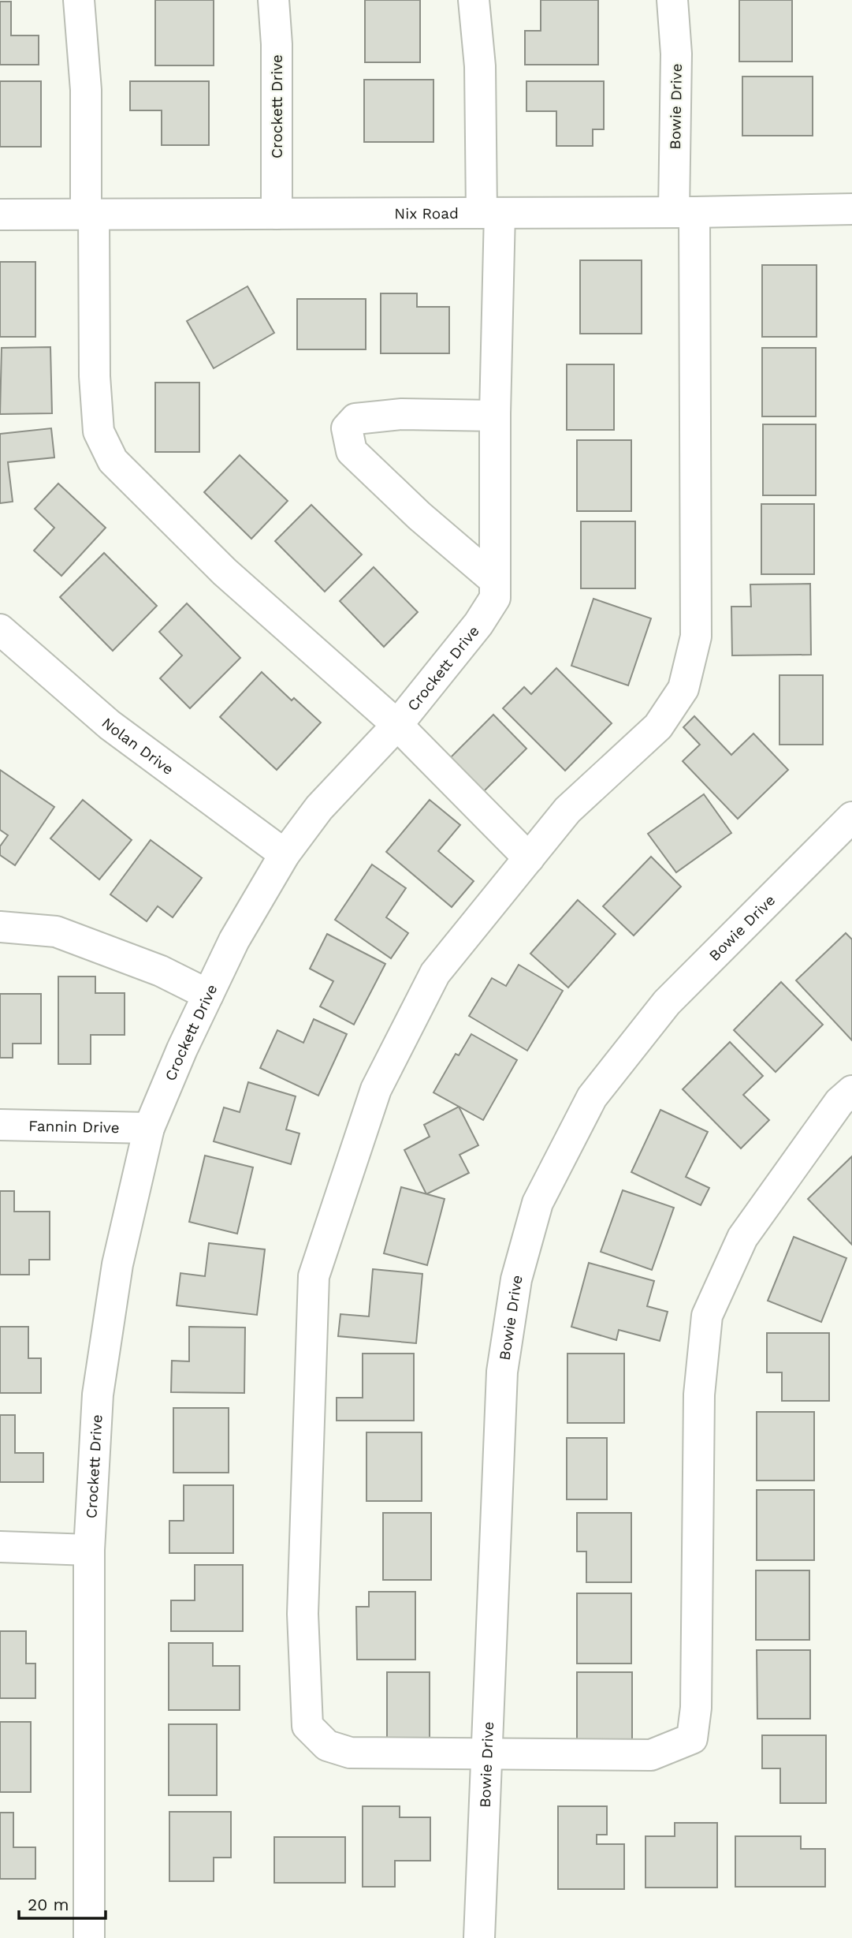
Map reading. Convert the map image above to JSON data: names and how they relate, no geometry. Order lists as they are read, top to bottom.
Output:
{
  "streets": {
    "street": [
      "Crockett Drive",
      "Bowie Drive",
      "Nix Road",
      "Nolan Drive",
      "Fannin Drive"
    ]
  },
  "crossings": [
    ["Crockett Drive", "Nix Road"],
    ["Crockett Drive", "Nolan Drive"],
    ["Crockett Drive", "Fannin Drive"],
    ["Bowie Drive", "Nix Road"]
  ],
  "scale_bar": "20 m"
}
